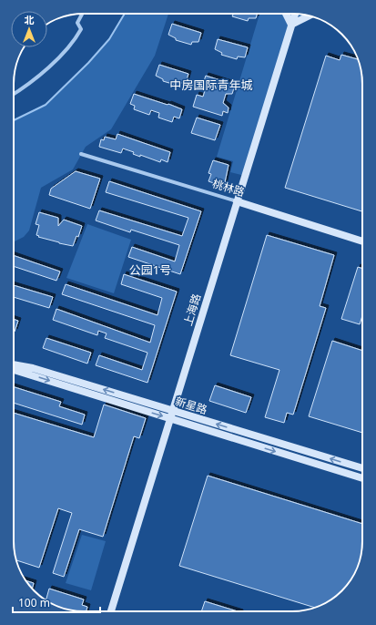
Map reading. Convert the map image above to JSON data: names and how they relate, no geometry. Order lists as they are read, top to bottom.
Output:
{
  "streets": {
    "street": ["桃林路", "上海路", "新星路"]
  },
  "crossings": [
    ["桃林路", "上海路"],
    ["上海路", "新星路"]
  ],
  "districts": ["中房国际青年城", "公园1号"],
  "scale_bar": "100 m",
  "north": "top"
}
